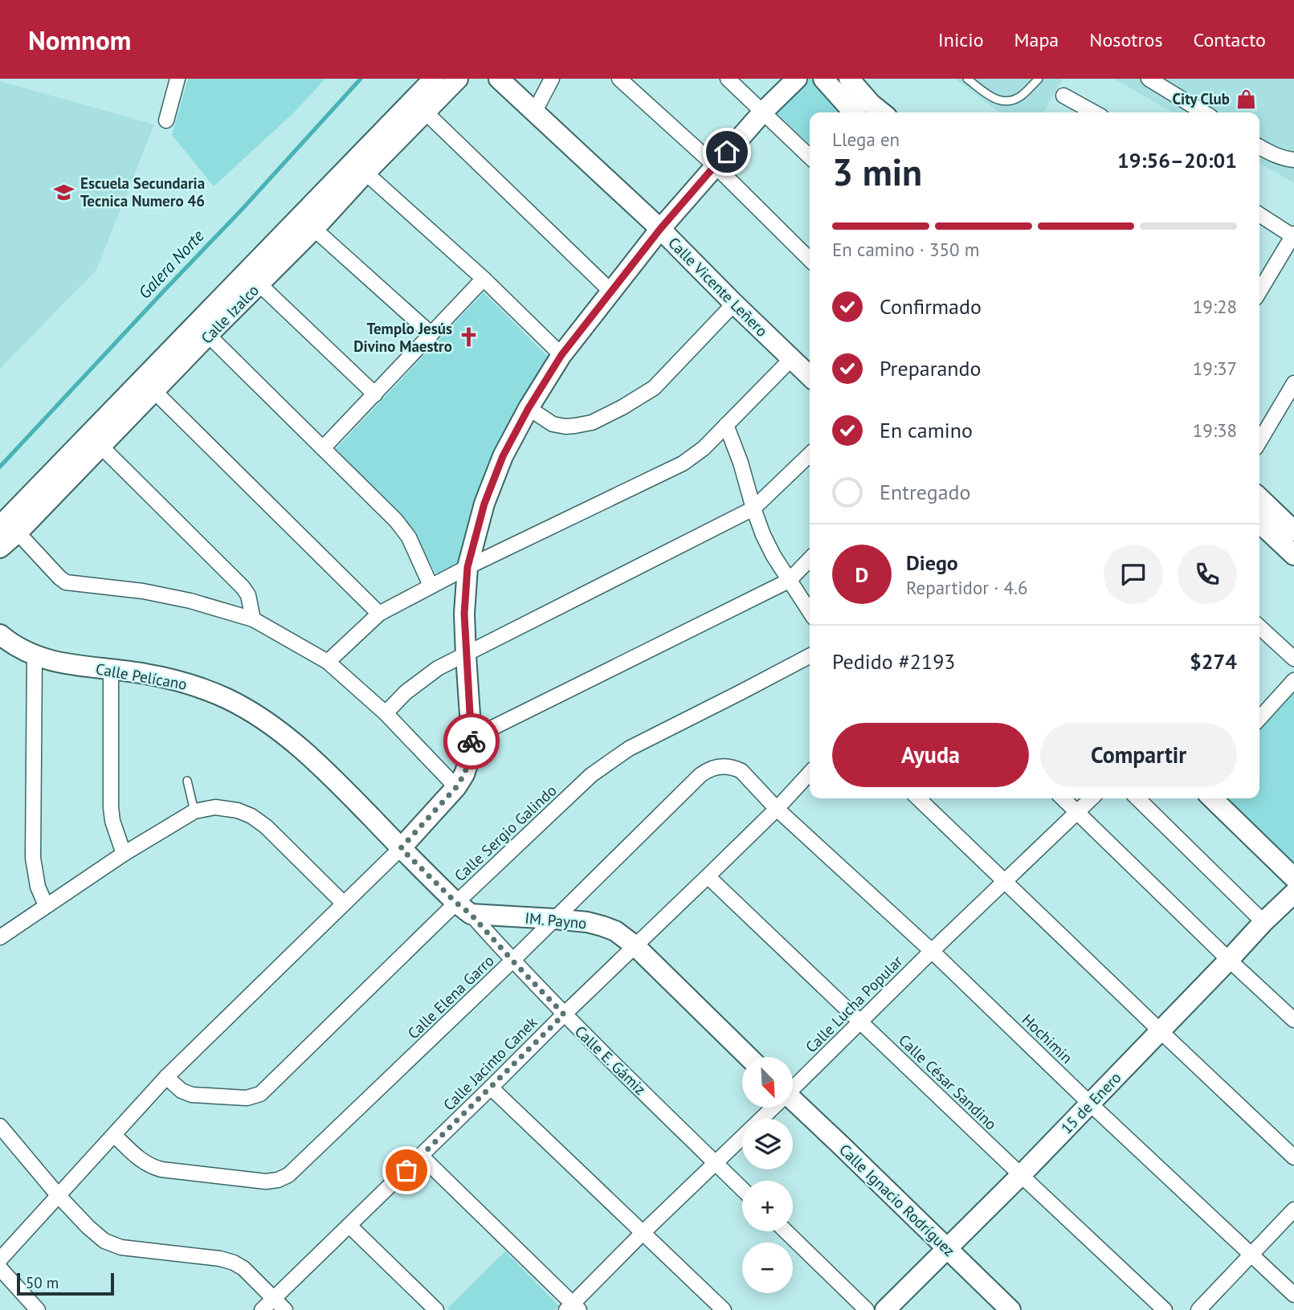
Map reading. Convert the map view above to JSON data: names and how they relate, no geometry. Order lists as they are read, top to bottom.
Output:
{
  "streets": {
    "main road": [
      "Calle Vicente Leñero",
      "Calle Izalco",
      "Calle Pelícano",
      "IM. Payno",
      "Calle E. Gámiz",
      "15 de Enero",
      "Calle Ignacio Rodríguez"
    ],
    "street": [
      "Calle Sergio Galindo",
      "Calle Elena Garro",
      "Calle Lucha Popular",
      "Hochimin",
      "Calle Jacinto Canek",
      "Calle César Sandino"
    ]
  },
  "crossings": [
    ["Calle Pelícano", "Calle E. Gámiz"],
    ["Calle Sergio Galindo", "IM. Payno"],
    ["Calle Sergio Galindo", "Calle E. Gámiz"],
    ["IM. Payno", "Calle Elena Garro"],
    ["IM. Payno", "Calle E. Gámiz"],
    ["IM. Payno", "Calle Jacinto Canek"],
    ["Calle Elena Garro", "Hochimin"],
    ["Calle Elena Garro", "Calle E. Gámiz"],
    ["Calle Elena Garro", "Calle Jacinto Canek"],
    ["Calle Lucha Popular", "Hochimin"],
    ["Calle Lucha Popular", "Calle E. Gámiz"],
    ["Calle Lucha Popular", "Calle César Sandino"],
    ["Hochimin", "Calle Jacinto Canek"],
    ["Hochimin", "15 de Enero"],
    ["Calle E. Gámiz", "Calle Jacinto Canek"],
    ["Calle Jacinto Canek", "Calle César Sandino"],
    ["Calle César Sandino", "15 de Enero"],
    ["15 de Enero", "Calle Ignacio Rodríguez"]
  ],
  "water": ["Galera Norte"],
  "places": {
    "shop": ["City Club"],
    "school or university": ["Escuela Secundaria Tecnica Numero 46"],
    "church": ["Templo Jesús Divino Maestro"]
  },
  "scale_bar": "50 m",
  "north": "bottom right",
  "page": {
    "header": "Nomnom",
    "nav": [
      "Inicio",
      "Mapa",
      "Nosotros",
      "Contacto"
    ],
    "heading": ["3 min", "Llega en", "19:56–20:01"],
    "panel": [
      "Diego",
      "Repartidor · 4.6",
      "Pedido #2193",
      "$274"
    ],
    "bar": "En camino · 350 m",
    "list": [
      ["Confirmado", "19:28"],
      ["Preparando", "19:37"],
      ["En camino", "19:38"],
      "Entregado"
    ],
    "round": "D",
    "buttons": ["Ayuda", "Compartir"],
    "map_buttons": ["+", "−"],
    "scale": "50 m"
  }
}
